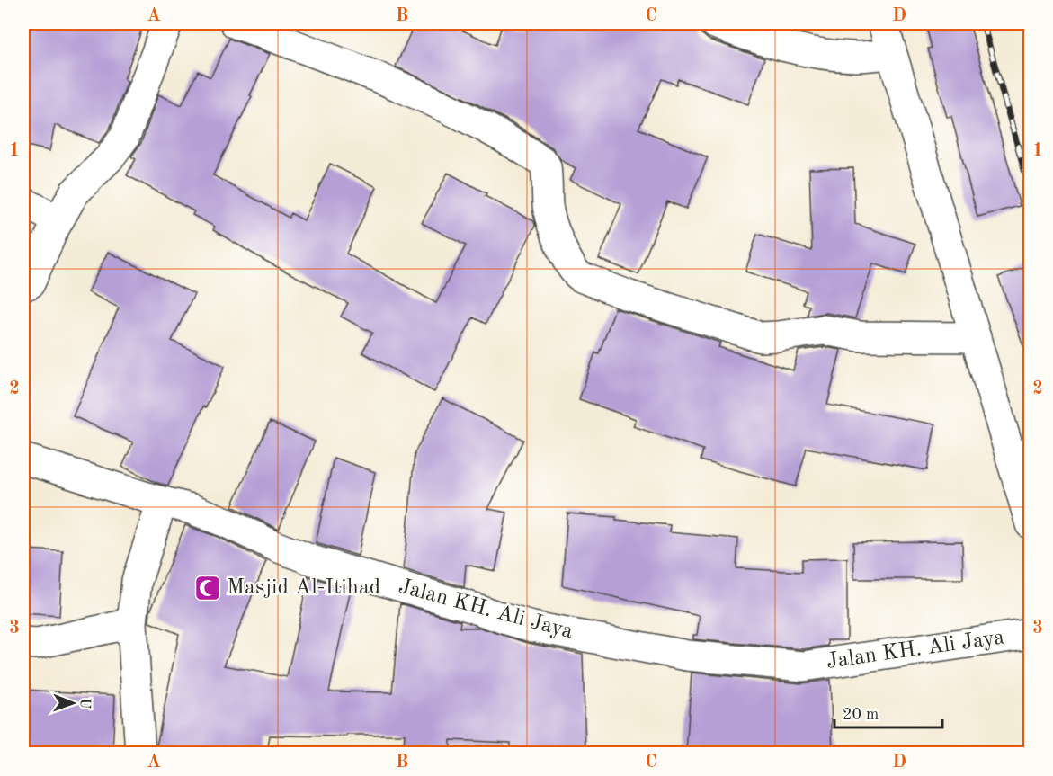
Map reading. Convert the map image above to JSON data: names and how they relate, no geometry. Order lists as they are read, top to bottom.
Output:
{
  "streets": {
    "street": ["Jalan KH. Ali Jaya"]
  },
  "places": {
    "mosque": ["Masjid Al-Itihad"]
  },
  "scale_bar": "20 m",
  "north": "right",
  "grid": {
    "columns": [
      "A",
      "B",
      "C",
      "D"
    ],
    "rows": ["1", "2", "3"]
  }
}
